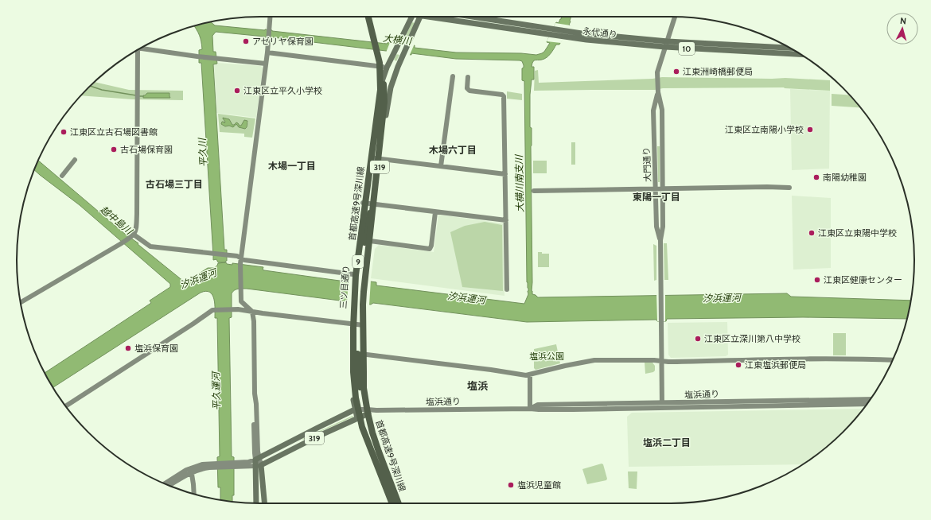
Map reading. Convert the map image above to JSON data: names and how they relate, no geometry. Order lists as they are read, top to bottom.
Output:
{
  "streets": {
    "highway": ["首都高速9号深川線", "9"],
    "main road": [
      "永代通り",
      "10",
      "319",
      "三ツ目通り"
    ],
    "street": ["大門通り", "塩浜通り"]
  },
  "crossings": [
    ["永代通り", "大門通り"],
    ["319", "三ツ目通り"],
    ["319", "塩浜通り"],
    ["三ツ目通り", "塩浜通り"]
  ],
  "districts": [
    "木場六丁目",
    "木場一丁目",
    "古石場三丁目",
    "東陽一丁目",
    "塩浜",
    "塩浜二丁目"
  ],
  "water": [
    "大横川",
    "平久川",
    "大横川南支川",
    "越中島川",
    "汐浜運河",
    "平久運河"
  ],
  "parks": ["塩浜公園"],
  "places": [
    "アゼリヤ保育園",
    "江東洲崎橋郵便局",
    "江東区立平久小学校",
    "江東区立南陽小学校",
    "江東区立古石場図書館",
    "古石場保育園",
    "南陽幼稚園",
    "江東区立東陽中学校",
    "江東区健康センター",
    "江東区立深川第八中学校",
    "塩浜保育園",
    "江東塩浜郵便局",
    "塩浜児童館"
  ],
  "north": "top"
}
